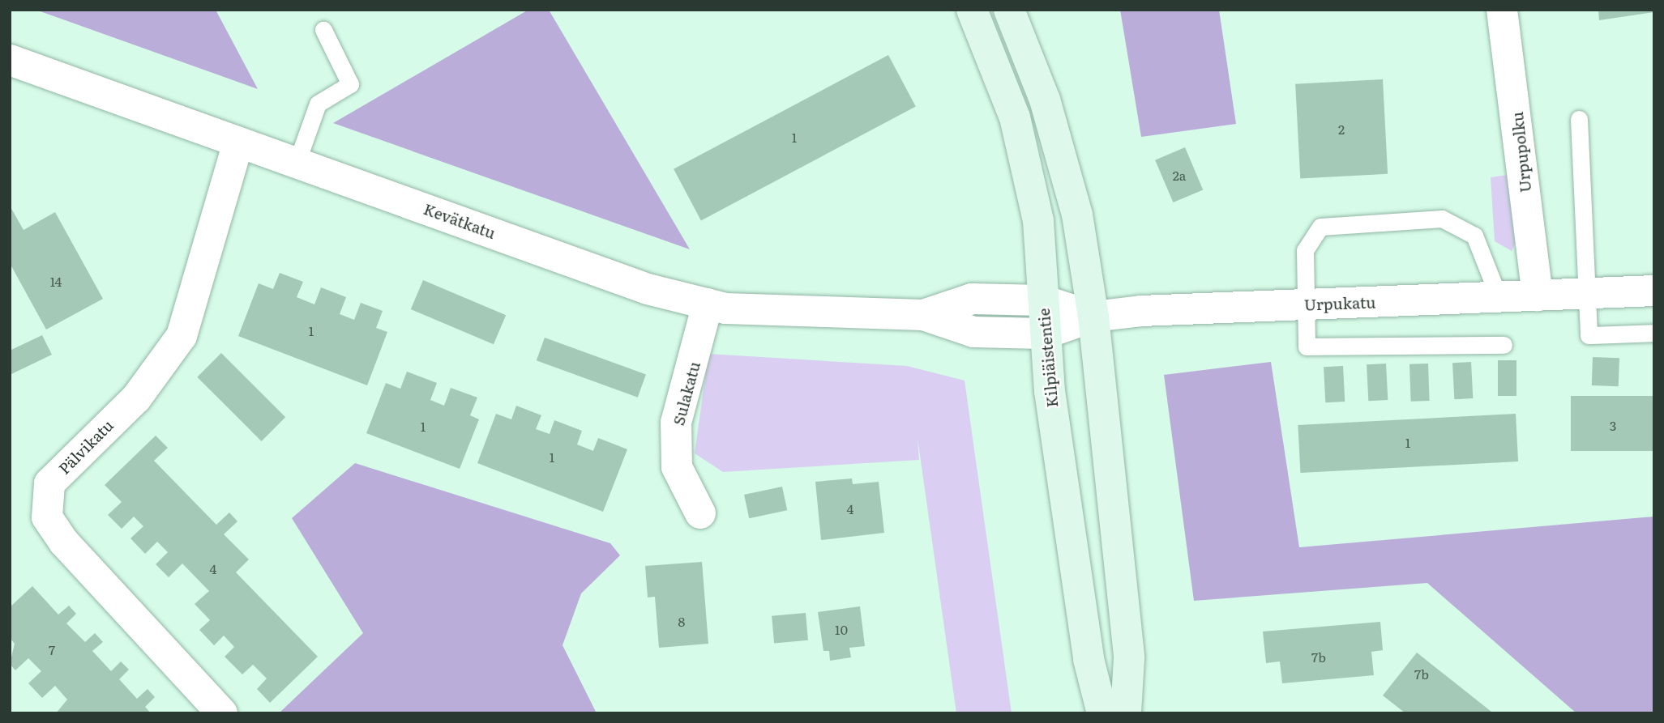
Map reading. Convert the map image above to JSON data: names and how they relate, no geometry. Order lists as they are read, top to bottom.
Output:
{
  "streets": {
    "street": [
      "Urpupolku",
      "Kevätkatu",
      "Urpukatu",
      "Kilpiäistentie",
      "Sulakatu",
      "Pälvikatu"
    ]
  },
  "crossings": [
    ["Urpupolku", "Urpukatu"],
    ["Kevätkatu", "Urpukatu"],
    ["Kevätkatu", "Kilpiäistentie"],
    ["Kevätkatu", "Sulakatu"],
    ["Kevätkatu", "Pälvikatu"]
  ],
  "house_numbers": [
    "2",
    "1",
    "2a",
    "14",
    "1",
    "3",
    "1",
    "1",
    "1",
    "4",
    "4",
    "8",
    "10",
    "7",
    "7b",
    "7b"
  ]
}
